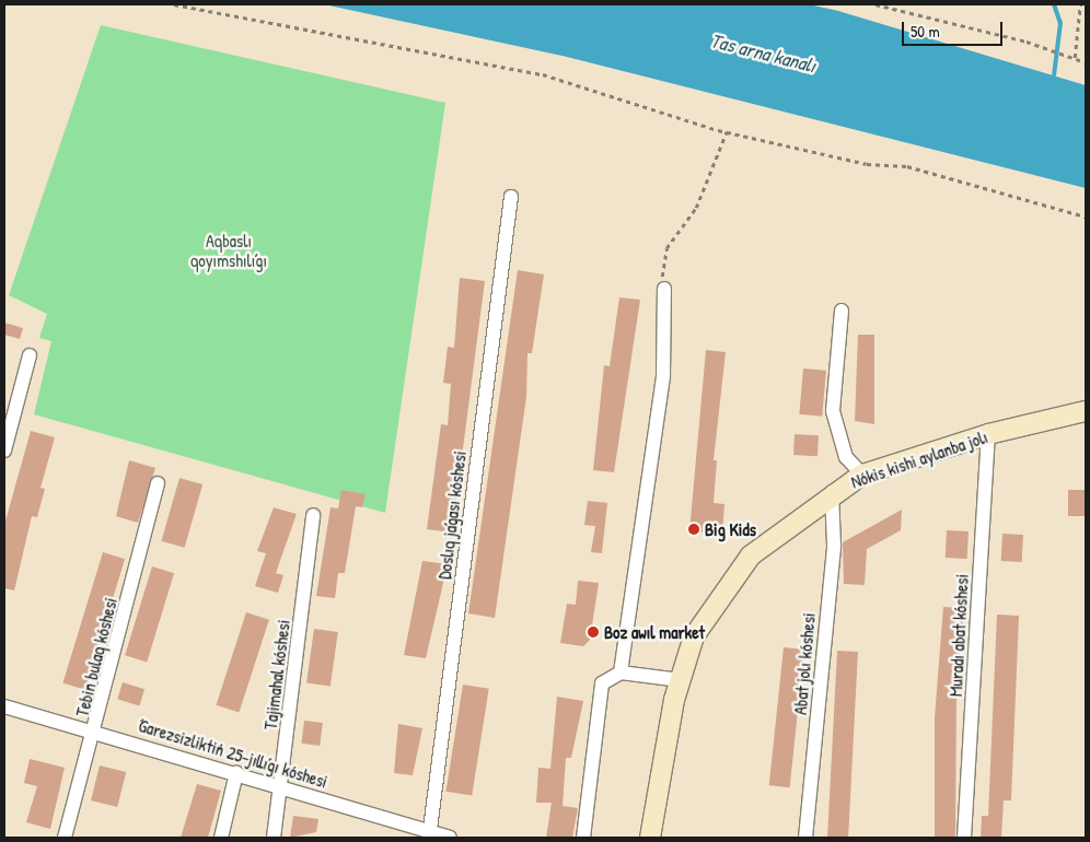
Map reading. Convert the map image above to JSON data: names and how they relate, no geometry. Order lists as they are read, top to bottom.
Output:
{
  "streets": {
    "main road": ["Nókis kishi aylanba jolı"],
    "street": [
      "Doslıq jaǵası kóshesi",
      "Muradı abat kóshesi",
      "Tebin bulaq kóshesi",
      "Abat jolı kóshesi",
      "Tajimahal kóshesi",
      "Ǵarezsizliktiń 25-jıllıǵı kóshesi"
    ]
  },
  "crossings": [
    ["Nókis kishi aylanba jolı", "Muradı abat kóshesi"],
    ["Nókis kishi aylanba jolı", "Abat jolı kóshesi"],
    ["Doslıq jaǵası kóshesi", "Ǵarezsizliktiń 25-jıllıǵı kóshesi"],
    ["Tebin bulaq kóshesi", "Ǵarezsizliktiń 25-jıllıǵı kóshesi"],
    ["Tajimahal kóshesi", "Ǵarezsizliktiń 25-jıllıǵı kóshesi"]
  ],
  "water": ["Tas arna kanalı"],
  "parks": ["Aqbaslı qoyımshılıǵı"],
  "places": ["Big Kids", "Boz awıl market"],
  "scale_bar": "50 m"
}
